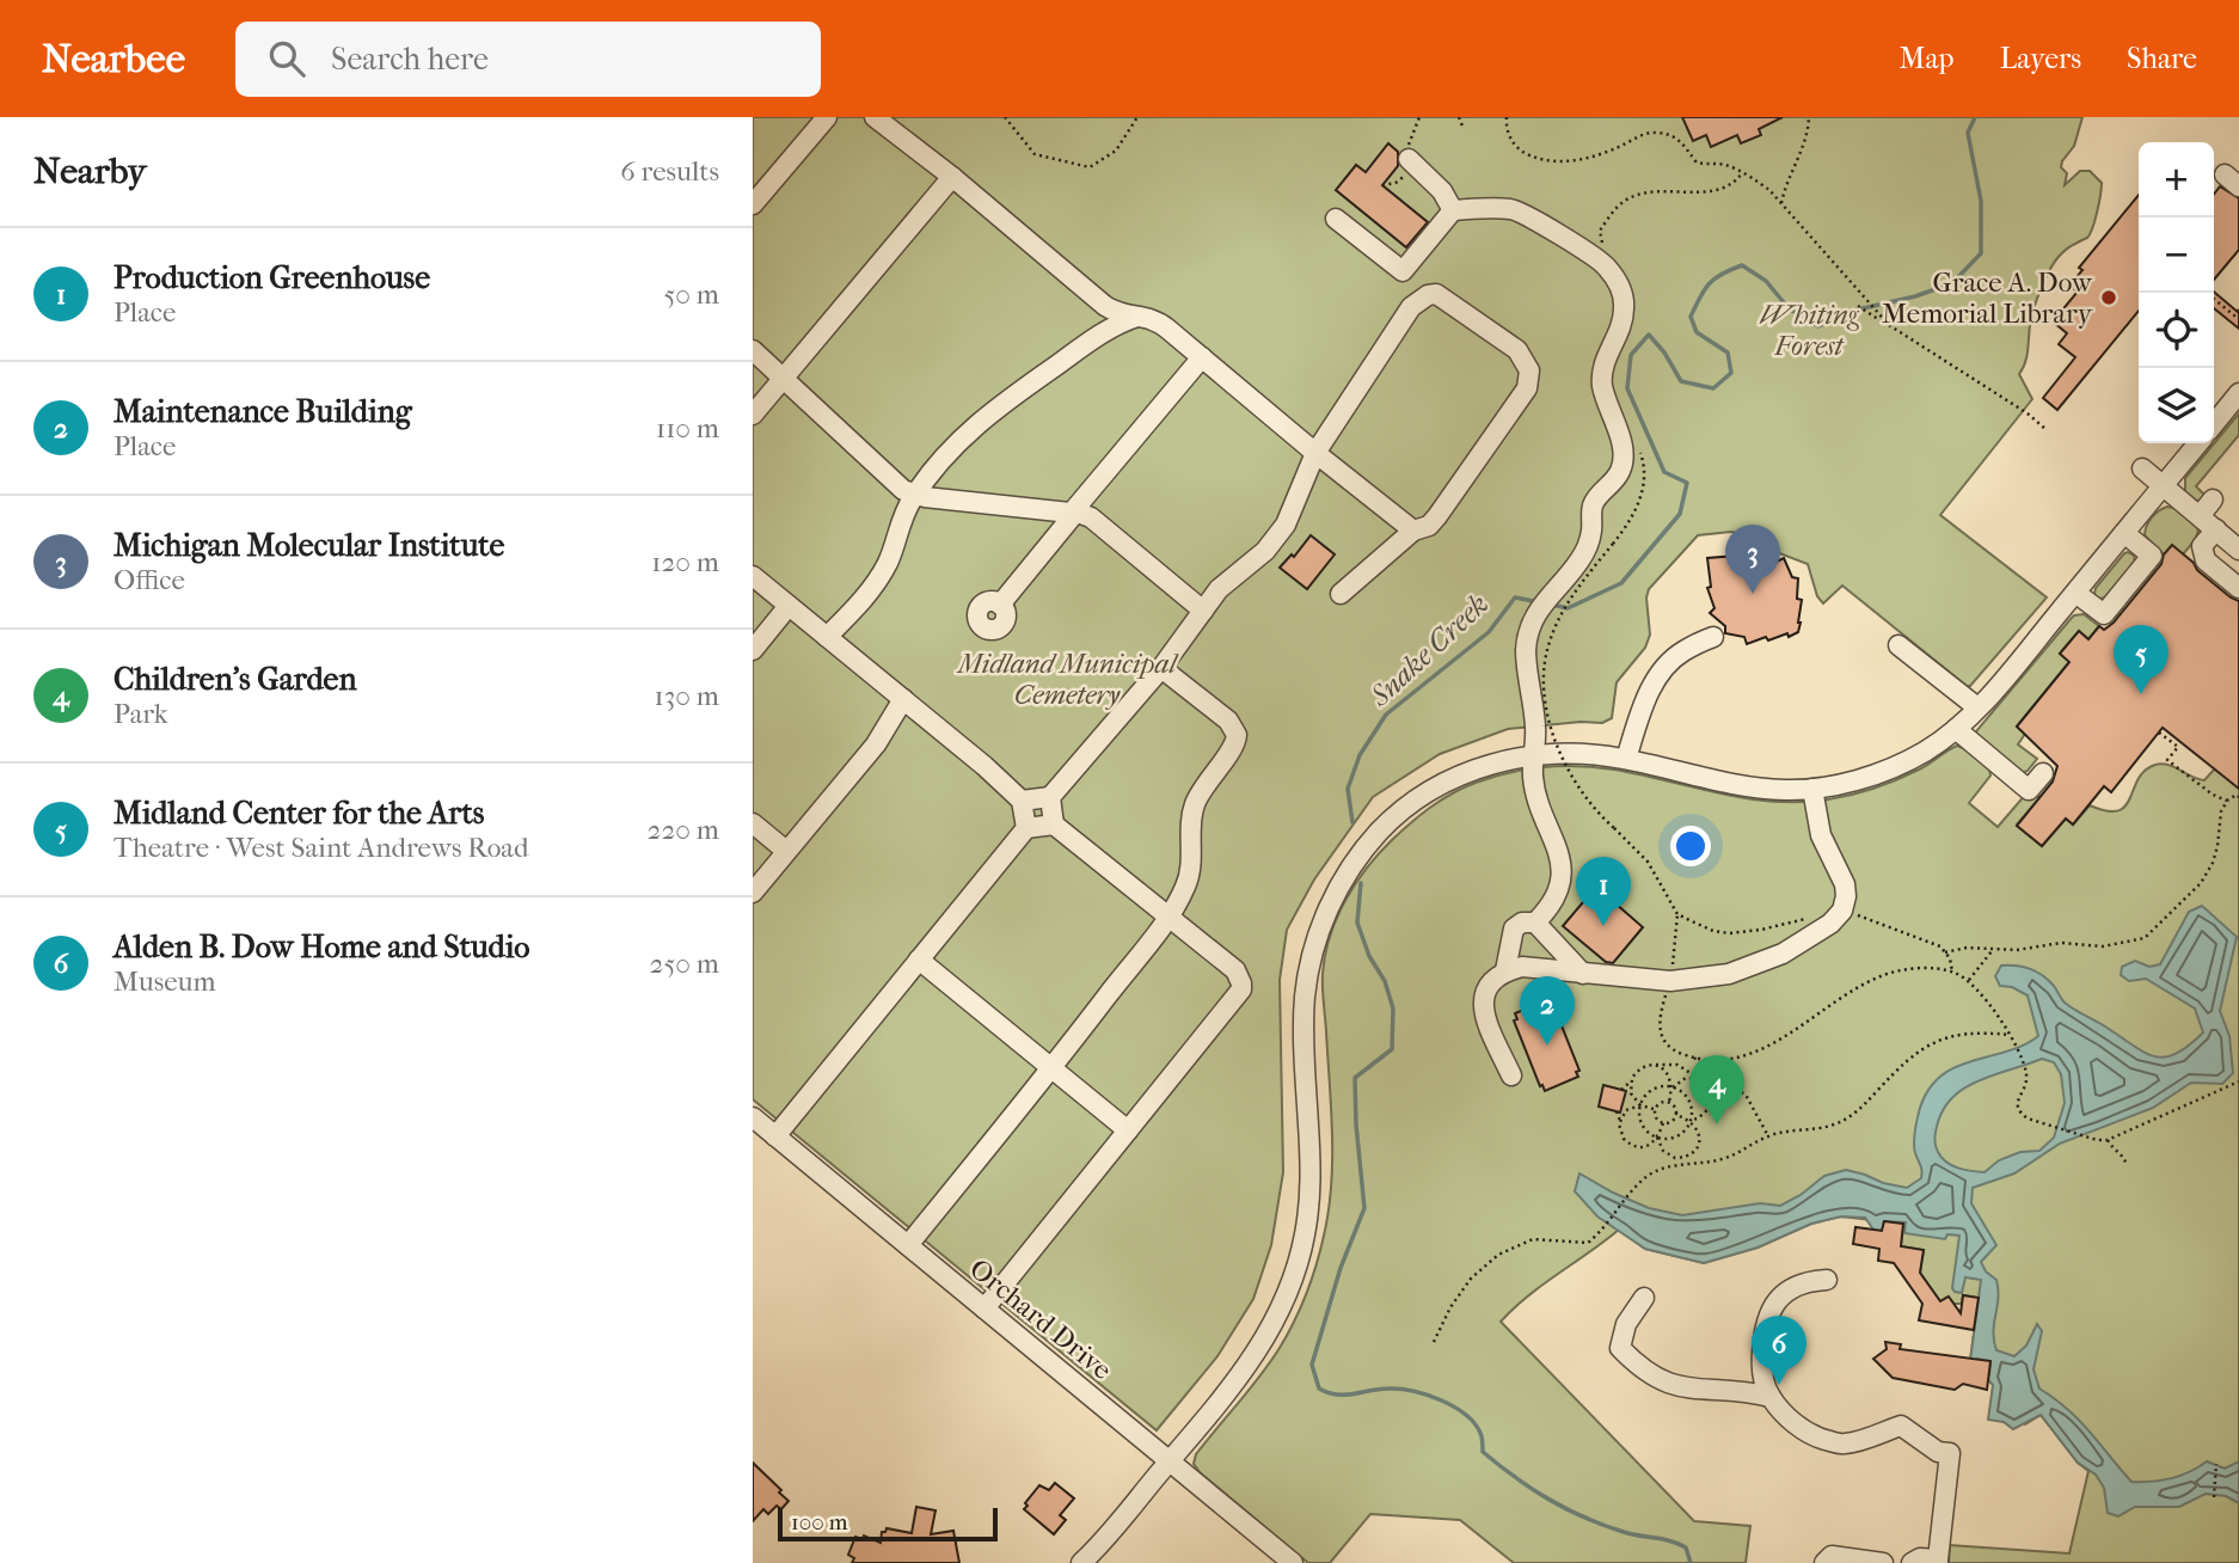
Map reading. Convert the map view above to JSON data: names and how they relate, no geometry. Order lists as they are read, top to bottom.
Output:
{
  "streets": {
    "street": ["Orchard Drive"]
  },
  "water": ["Snake Creek"],
  "parks": ["Whiting Forest", "Midland Municipal Cemetery"],
  "places": ["Grace A. Dow Memorial Library"],
  "scale_bar": "100 m",
  "page": {
    "header": "Nearbee",
    "search": "Search here",
    "nav": ["Map", "Layers", "Share"],
    "heading": ["Nearby", "6 results"],
    "map_buttons": ["+", "−"],
    "list": [
      {
        "mark": "1",
        "name": "Production Greenhouse",
        "note": "Place",
        "value": "50 m"
      },
      {
        "mark": "2",
        "name": "Maintenance Building",
        "note": "Place",
        "value": "110 m"
      },
      {
        "mark": "3",
        "name": "Michigan Molecular Institute",
        "note": "Office",
        "value": "120 m"
      },
      {
        "mark": "4",
        "name": "Children's Garden",
        "note": "Park",
        "value": "130 m"
      },
      {
        "mark": "5",
        "name": "Midland Center for the Arts",
        "note": "Theatre · West Saint Andrews Road",
        "value": "220 m"
      },
      {
        "mark": "6",
        "name": "Alden B. Dow Home and Studio",
        "note": "Museum",
        "value": "250 m"
      }
    ],
    "pins": [
      "3",
      "5",
      "1",
      "2",
      "4",
      "6"
    ],
    "scale": "100 m"
  }
}
